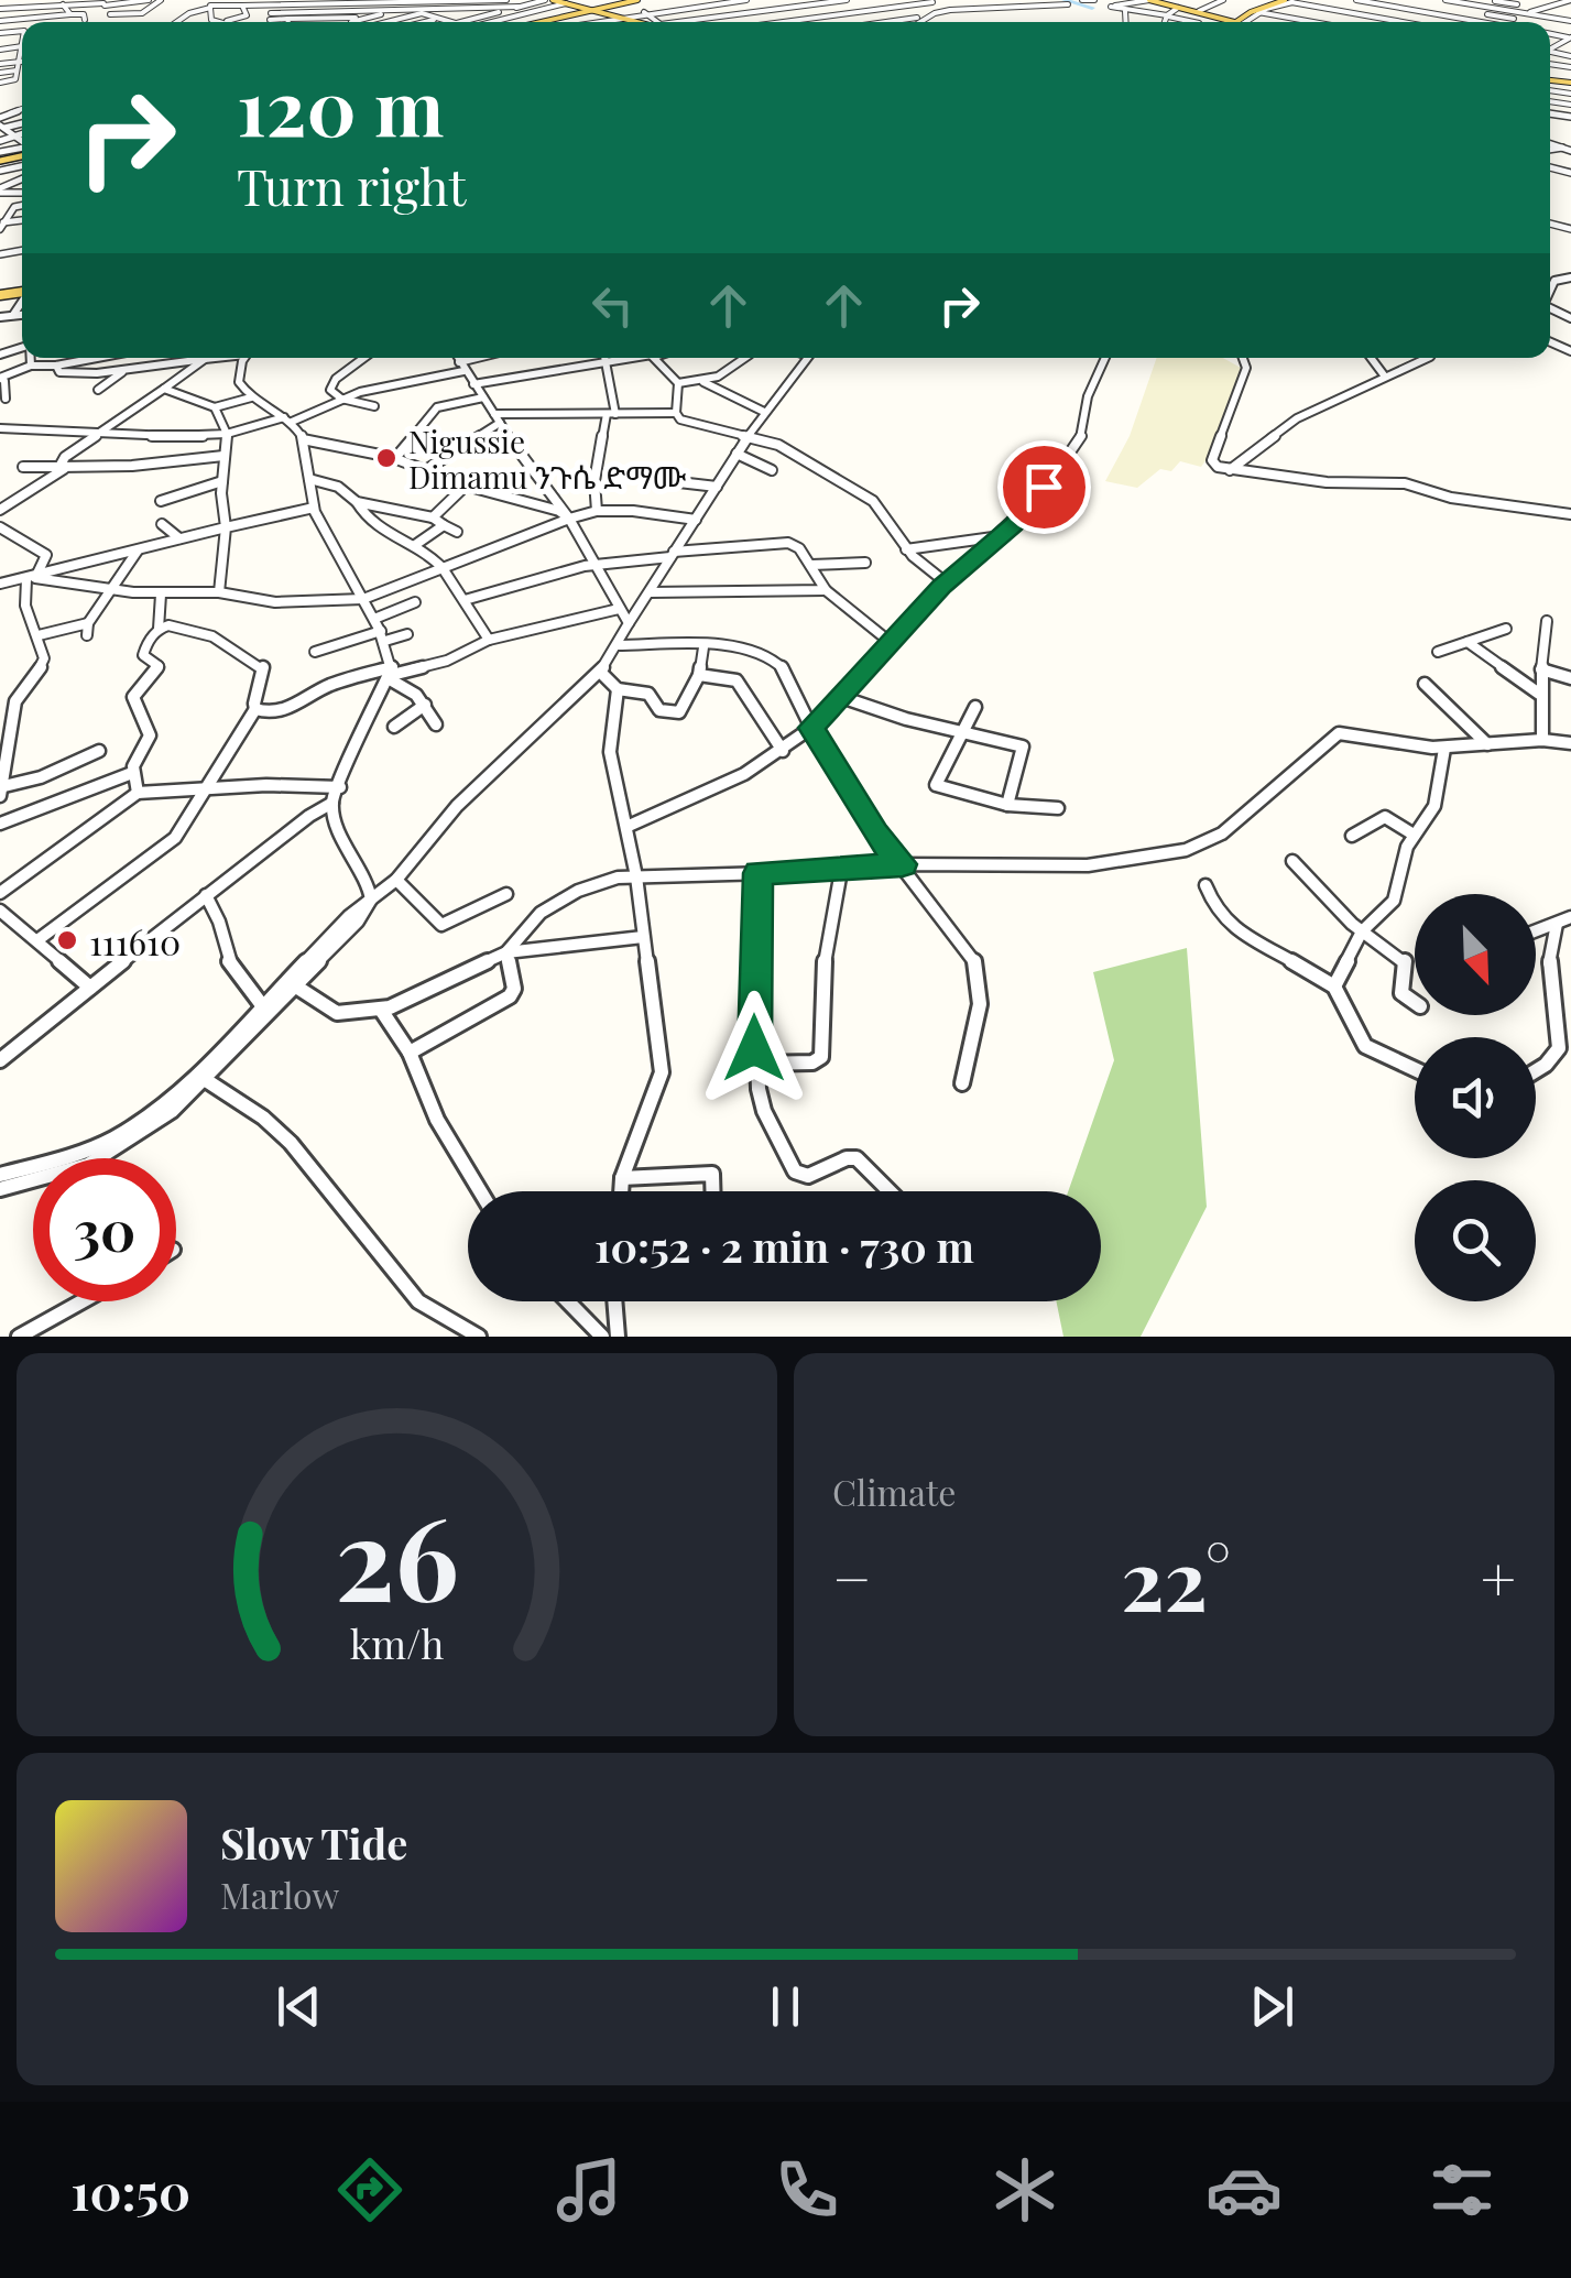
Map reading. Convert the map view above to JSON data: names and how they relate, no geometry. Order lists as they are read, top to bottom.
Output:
{
  "places": ["Nigussie Dimamu ንጉሴ ድማሙ", "111610"],
  "north": "bottom right",
  "page": {
    "turn": ["120 m", "Turn right"],
    "limit": "30",
    "trip": "10:52 · 2 min · 730 m",
    "tile": "Climate",
    "heat": ["−", "22°", "+"],
    "song": ["Slow Tide", "Marlow"],
    "tabs": "10:50",
    "gauge": ["26", "km/h"]
  }
}
